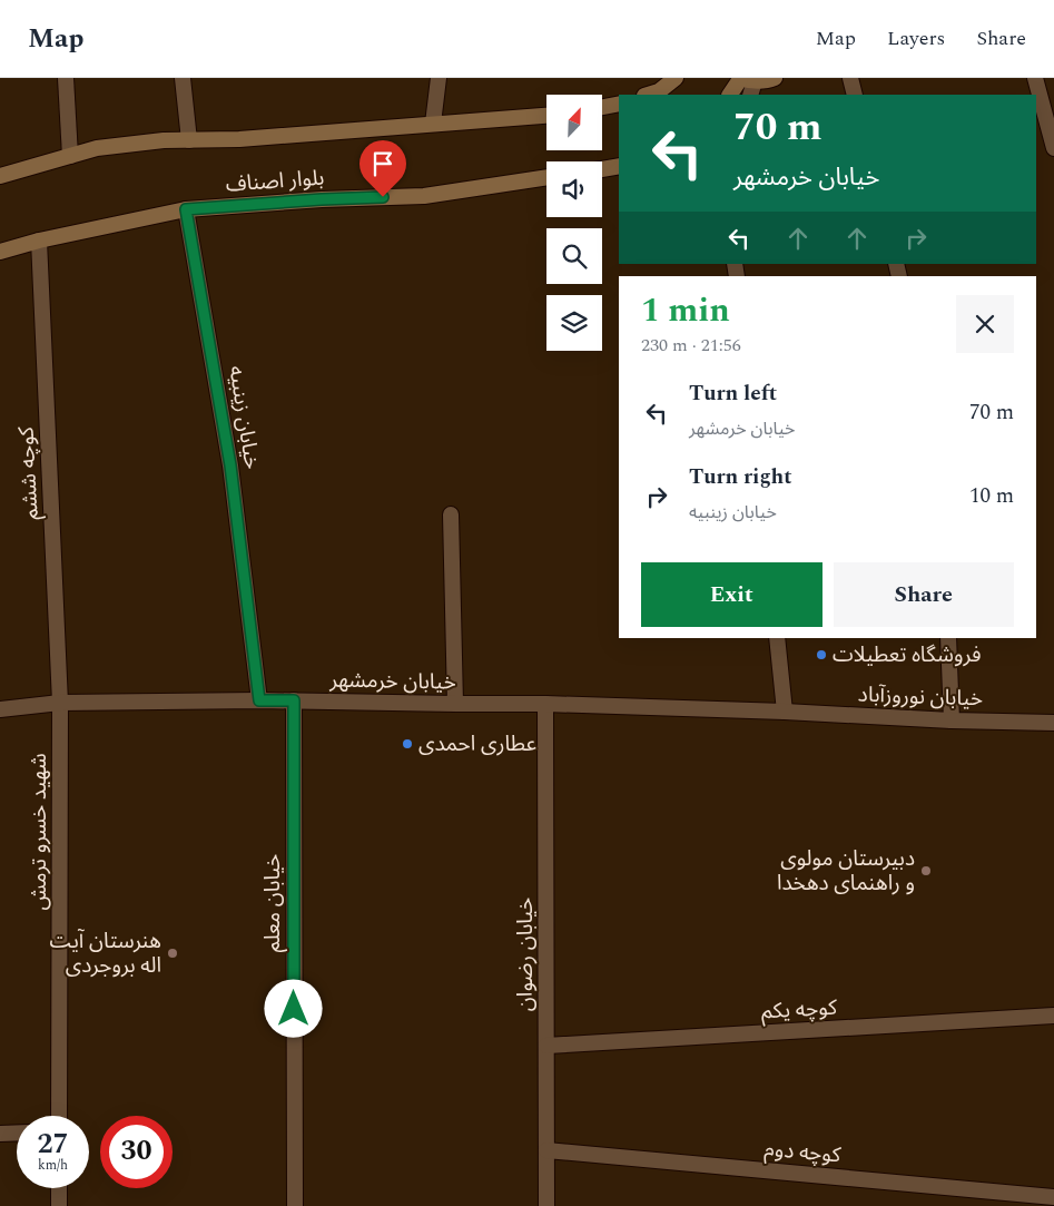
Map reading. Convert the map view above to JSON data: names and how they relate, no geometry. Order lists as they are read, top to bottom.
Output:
{
  "streets": {
    "main road": ["بلوار اصناف"],
    "street": [
      "خیابان زینبیه",
      "کوچه ششم",
      "خیابان خرمشهر",
      "خیابان نوروزآباد",
      "شهید خسرو ترمش",
      "خیابان معلم",
      "خیابان رضوان",
      "کوچه یکم",
      "کوچه دوم"
    ]
  },
  "crossings": [
    ["بلوار اصناف", "خیابان زینبیه"],
    ["بلوار اصناف", "کوچه ششم"],
    ["خیابان زینبیه", "خیابان خرمشهر"],
    ["کوچه ششم", "خیابان خرمشهر"],
    ["کوچه ششم", "شهید خسرو ترمش"],
    ["خیابان خرمشهر", "خیابان نوروزآباد"],
    ["خیابان خرمشهر", "شهید خسرو ترمش"],
    ["خیابان خرمشهر", "خیابان معلم"],
    ["خیابان خرمشهر", "خیابان رضوان"],
    ["خیابان رضوان", "کوچه یکم"],
    ["خیابان رضوان", "کوچه دوم"]
  ],
  "places": [
    "فروشگاه تعطیلات",
    "عطاری احمدی",
    "دبیرستان مولوی و راهنمای دهخدا",
    "هنرستان آیت اله بروجردی"
  ],
  "north": "top right",
  "page": {
    "header": "Map",
    "nav": ["Map", "Layers", "Share"],
    "turn": ["70 m", "خیابان خرمشهر"],
    "heading": ["1 min", "230 m · 21:56"],
    "list": [
      {
        "name": "Turn left",
        "note": "خیابان خرمشهر",
        "value": "70 m"
      },
      {
        "name": "Turn right",
        "note": "خیابان زینبیه",
        "value": "10 m"
      }
    ],
    "buttons": ["Exit", "Share"],
    "speed": "27 km/h",
    "limit": "30"
  }
}
